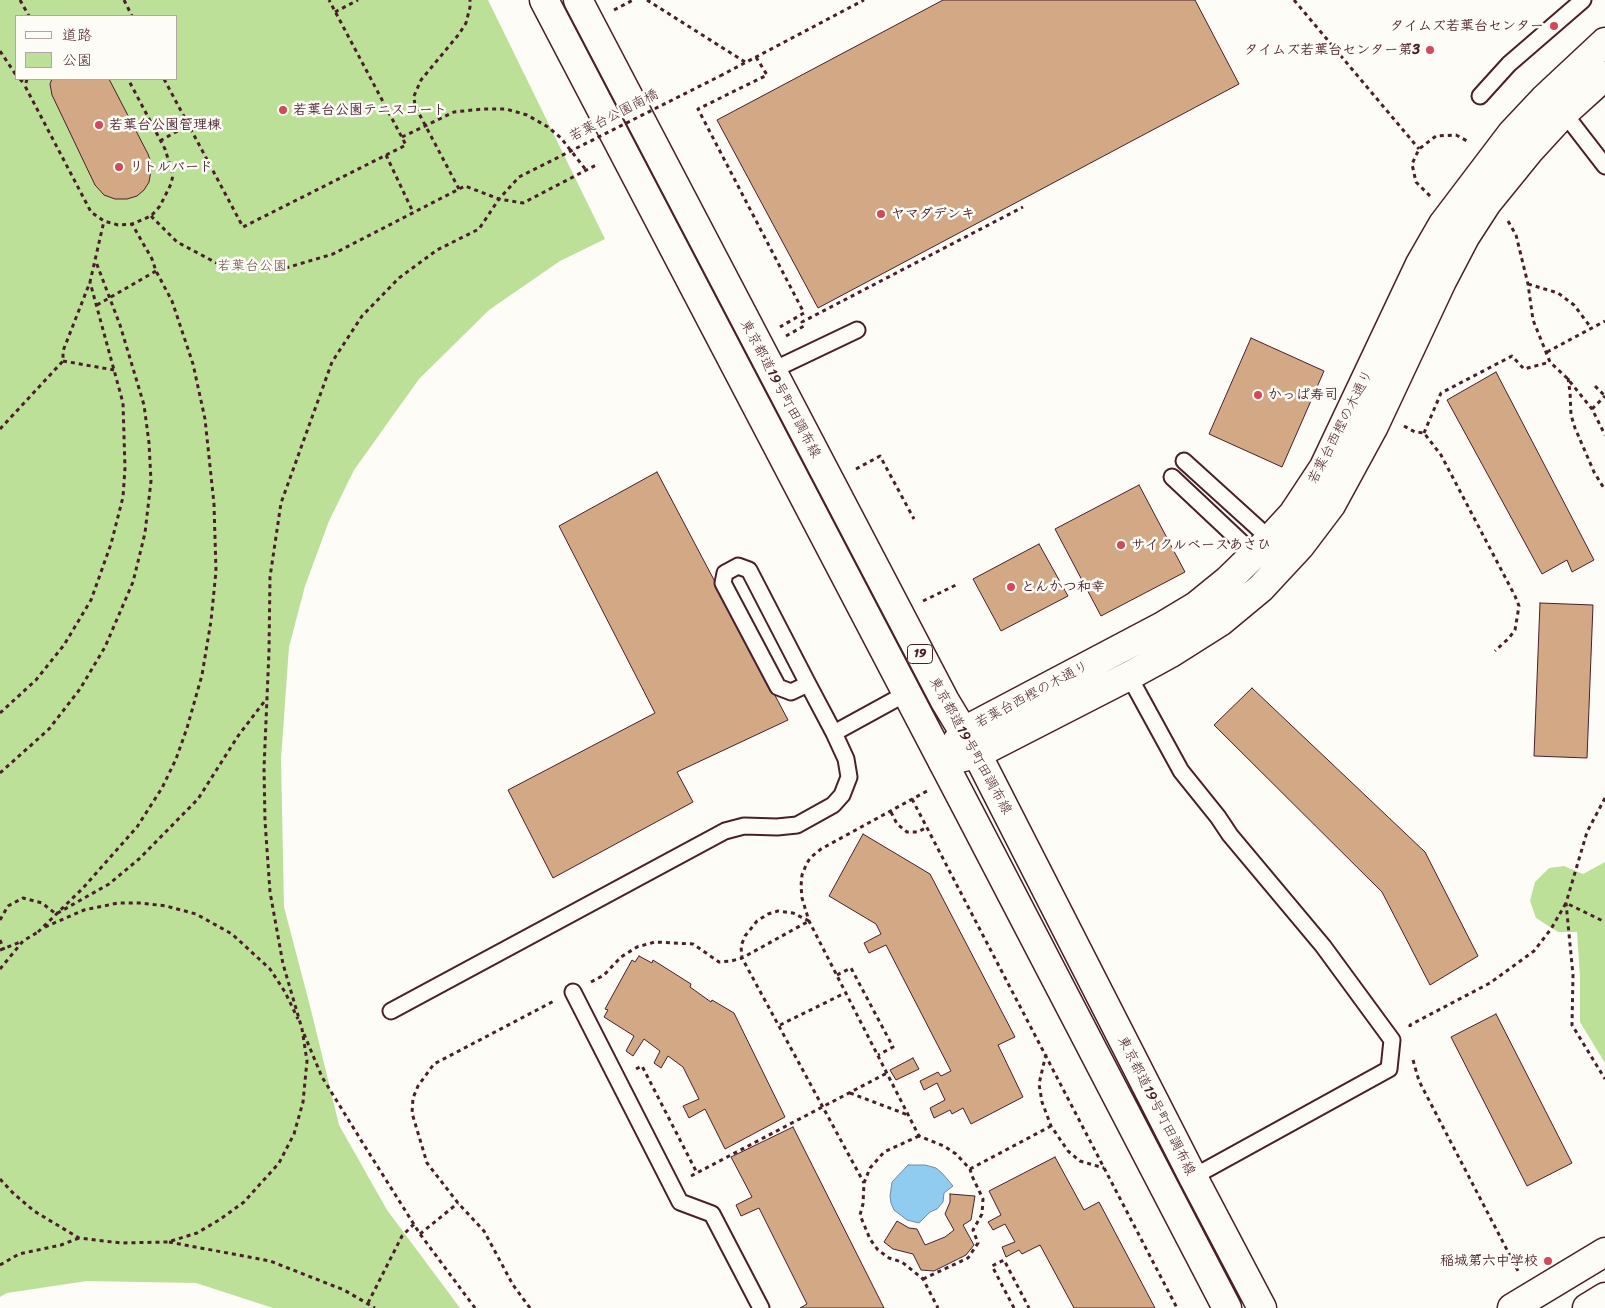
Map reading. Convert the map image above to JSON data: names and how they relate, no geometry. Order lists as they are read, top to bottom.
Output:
{
  "streets": {
    "main road": ["東京都道19号町田調布線", "若葉台西樫の木通り", "19"],
    "path": ["若葉台公園南橋"]
  },
  "crossings": [
    ["東京都道19号町田調布線", "若葉台西樫の木通り"]
  ],
  "parks": ["若葉台公園"],
  "places": [
    "タイムズ若葉台センター",
    "タイムズ若葉台センター第3",
    "若葉台公園テニスコート",
    "若葉台公園管理棟",
    "リトルバード",
    "ヤマダデンキ",
    "かっぱ寿司",
    "サイクルベースあさひ",
    "とんかつ和幸",
    "稲城第六中学校"
  ],
  "legend": ["道路", "公園"]
}
